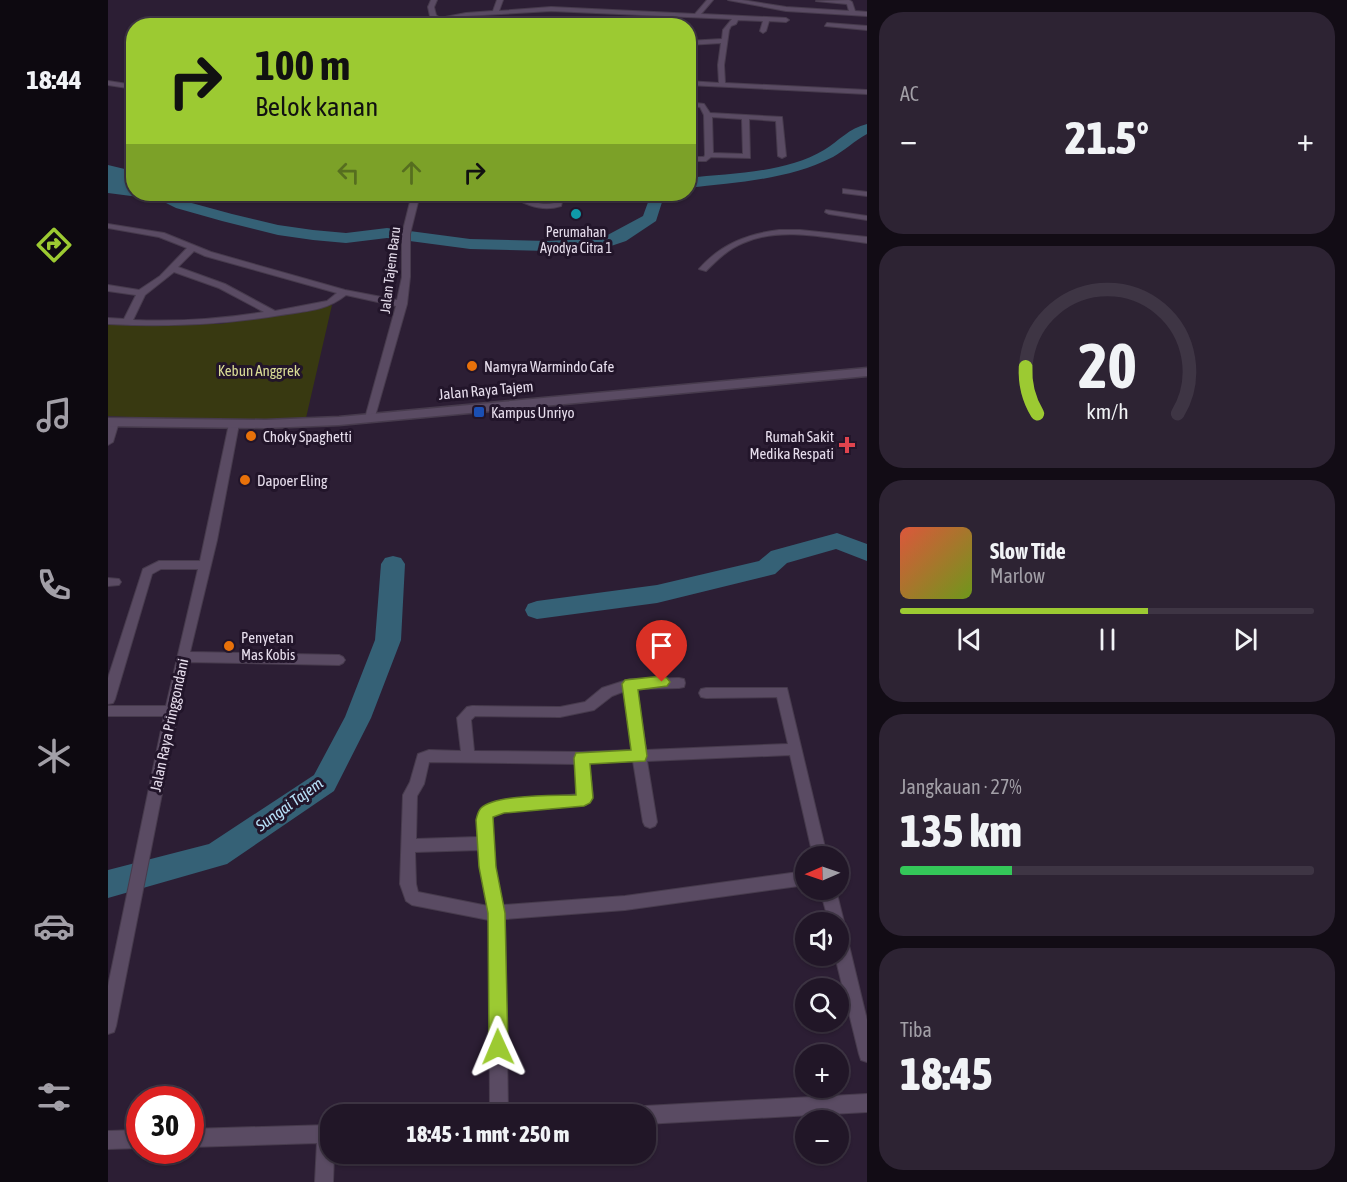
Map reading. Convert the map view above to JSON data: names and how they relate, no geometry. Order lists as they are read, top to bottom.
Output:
{
  "streets": {
    "main road": ["Jalan Raya Tajem"],
    "street": ["Jalan Tajem Baru", "Jalan Raya Pringgondani"]
  },
  "crossings": [
    ["Jalan Tajem Baru", "Jalan Raya Tajem"],
    ["Jalan Raya Tajem", "Jalan Raya Pringgondani"]
  ],
  "water": ["Sungai Tajem"],
  "parks": ["Kebun Anggrek"],
  "places": {
    "other": [
      "Perumahan Ayodya Citra 1",
      "Namyra Warmindo Cafe",
      "Choky Spaghetti",
      "Dapoer Eling",
      "Penyetan Mas Kobis"
    ],
    "transit": ["Kampus Unriyo"],
    "health": ["Rumah Sakit Medika Respati"]
  },
  "north": "left",
  "page": {
    "tabs": "18:44",
    "tile": [
      "AC",
      ["Jangkauan · 27%", "135 km"],
      ["Tiba", "18:45"]
    ],
    "turn": ["100 m", "Belok kanan"],
    "heat": ["−", "21.5°", "+"],
    "song": ["Slow Tide", "Marlow"],
    "map_buttons": ["+", "−"],
    "limit": "30",
    "trip": "18:45 · 1 mnt · 250 m",
    "gauge": ["20", "km/h"]
  }
}
